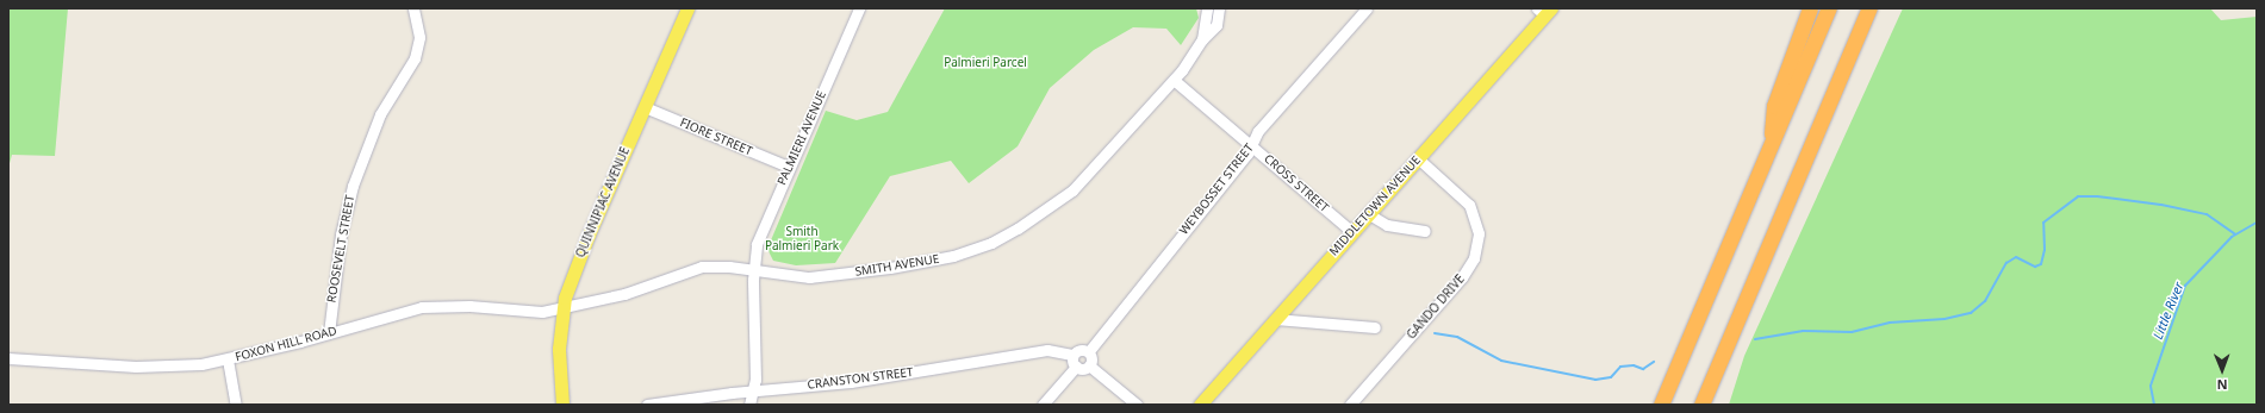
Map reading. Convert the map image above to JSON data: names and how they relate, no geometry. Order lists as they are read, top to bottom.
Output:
{
  "streets": {
    "main road": ["QUINNIPIAC AVENUE", "MIDDLETOWN AVENUE"],
    "street": [
      "FIORE STREET",
      "PALMIERI AVENUE",
      "CROSS STREET",
      "WEYBOSSET STREET",
      "ROOSEVELT STREET",
      "SMITH AVENUE",
      "GANDO DRIVE",
      "FOXON HILL ROAD",
      "CRANSTON STREET"
    ]
  },
  "crossings": [
    ["FIORE STREET", "PALMIERI AVENUE"],
    ["FIORE STREET", "QUINNIPIAC AVENUE"],
    ["PALMIERI AVENUE", "SMITH AVENUE"],
    ["PALMIERI AVENUE", "CRANSTON STREET"],
    ["CROSS STREET", "WEYBOSSET STREET"],
    ["CROSS STREET", "MIDDLETOWN AVENUE"],
    ["CROSS STREET", "SMITH AVENUE"],
    ["WEYBOSSET STREET", "CRANSTON STREET"],
    ["QUINNIPIAC AVENUE", "SMITH AVENUE"],
    ["QUINNIPIAC AVENUE", "FOXON HILL ROAD"],
    ["MIDDLETOWN AVENUE", "GANDO DRIVE"],
    ["ROOSEVELT STREET", "FOXON HILL ROAD"],
    ["SMITH AVENUE", "FOXON HILL ROAD"]
  ],
  "water": ["Little River"],
  "parks": ["Palmieri Parcel", "Smith Palmieri Park"],
  "north": "bottom"
}
